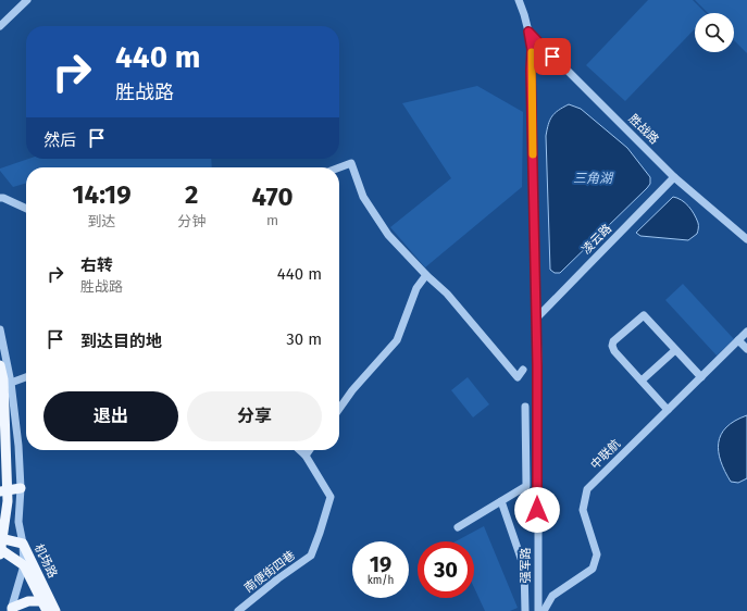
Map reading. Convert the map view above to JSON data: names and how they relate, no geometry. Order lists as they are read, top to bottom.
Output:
{
  "streets": {
    "main road": ["机场路"],
    "street": [
      "胜战路",
      "凌云路",
      "中联航",
      "强军路",
      "南便街四巷"
    ]
  },
  "crossings": [
    ["胜战路", "凌云路"],
    ["胜战路", "强军路"],
    ["凌云路", "强军路"]
  ],
  "water": ["三角湖"],
  "page": {
    "turn": ["440 m", "胜战路"],
    "then": "然后",
    "eta": [
      "14:19",
      "到达",
      "2",
      "分钟",
      "470",
      "m"
    ],
    "list": [
      {
        "name": "右转",
        "note": "胜战路",
        "value": "440 m"
      },
      {
        "name": "到达目的地",
        "value": "30 m"
      }
    ],
    "buttons": ["退出", "分享"],
    "speed": "19 km/h",
    "limit": "30"
  }
}
